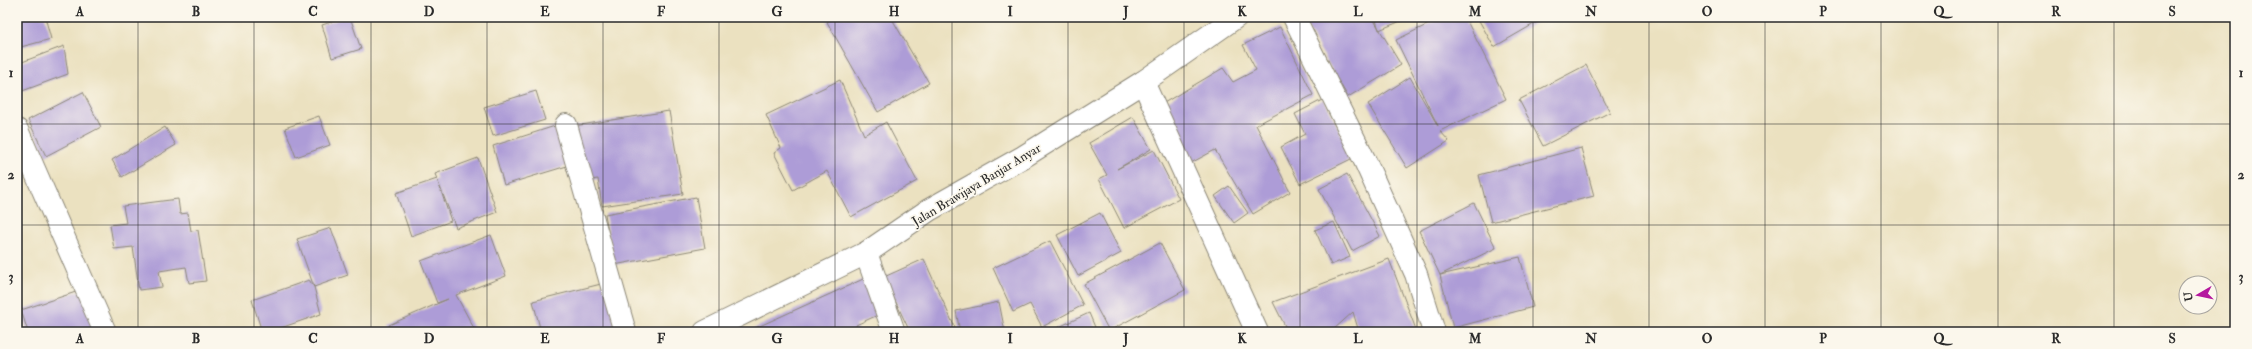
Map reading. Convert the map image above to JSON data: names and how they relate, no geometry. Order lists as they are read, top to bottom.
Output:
{
  "streets": {
    "street": ["Jalan Brawijaya Banjar Anyar"]
  },
  "north": "left",
  "grid": {
    "columns": [
      "A",
      "B",
      "C",
      "D",
      "E",
      "F",
      "G",
      "H",
      "I",
      "J",
      "K",
      "L",
      "M",
      "N",
      "O",
      "P",
      "Q",
      "R",
      "S"
    ],
    "rows": ["1", "2", "3"]
  }
}
